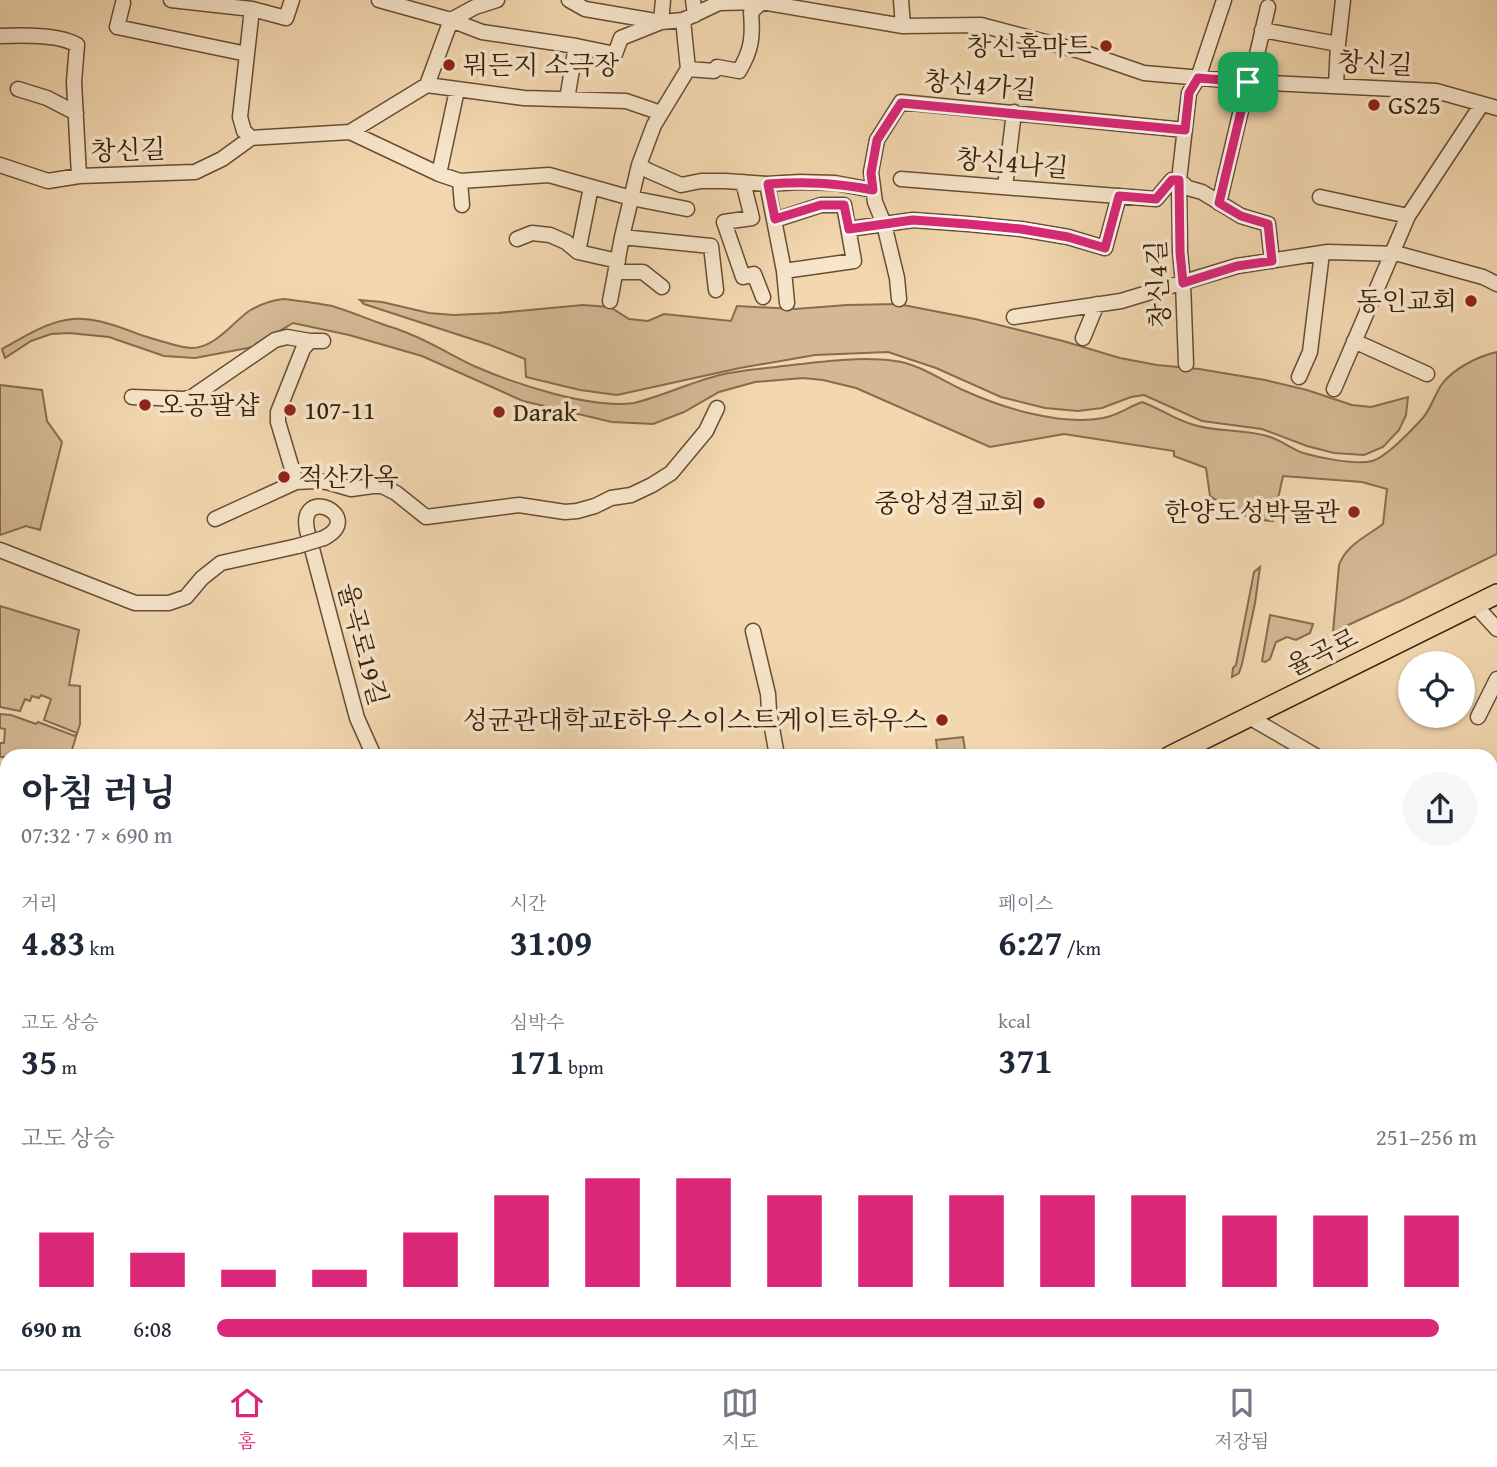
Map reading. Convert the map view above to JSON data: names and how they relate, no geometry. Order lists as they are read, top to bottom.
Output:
{
  "streets": {
    "main road": ["율곡로"],
    "street": [
      "창신길",
      "창신4가길",
      "창신4나길",
      "창신4길",
      "율곡로19길"
    ]
  },
  "crossings": [
    ["창신길", "창신4길"],
    ["창신4가길", "창신4길"],
    ["창신4나길", "창신4길"]
  ],
  "places": [
    "창신홈마트",
    "뭐든지 소극장",
    "GS25",
    "동인교회",
    "오공팔샵",
    "107-11",
    "Darak",
    "적산가옥",
    "중앙성결교회",
    "한양도성박물관",
    "성균관대학교E하우스이스트게이트하우스"
  ],
  "page": {
    "heading": ["아침 러닝", "07:32 · 7 × 690 m"],
    "stats": [
      ["거리", "4.83 km"],
      ["시간", "31:09"],
      ["페이스", "6:27 /km"],
      ["고도 상승", "35 m"],
      ["심박수", "171 bpm"],
      ["kcal", "371"]
    ],
    "chart": ["고도 상승", "251–256 m"],
    "list": [
      {
        "name": "690 m",
        "note": "6:08"
      }
    ],
    "tabs": ["홈", "지도", "저장됨"]
  }
}
